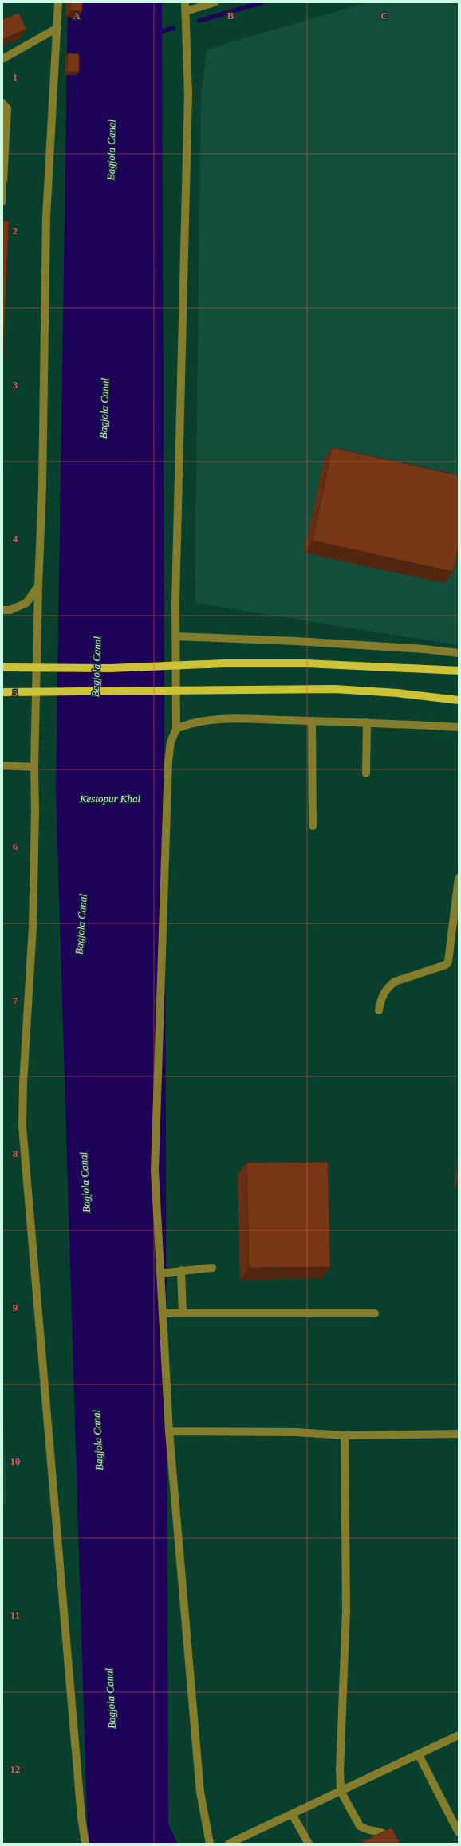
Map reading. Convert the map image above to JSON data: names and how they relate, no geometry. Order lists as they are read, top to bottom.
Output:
{
  "water": ["Bagjola Canal", "Kestopur Khal"],
  "grid": {
    "columns": ["A", "B", "C"],
    "rows": [
      "1",
      "2",
      "3",
      "4",
      "5",
      "6",
      "7",
      "8",
      "9",
      "10",
      "11",
      "12"
    ]
  }
}
